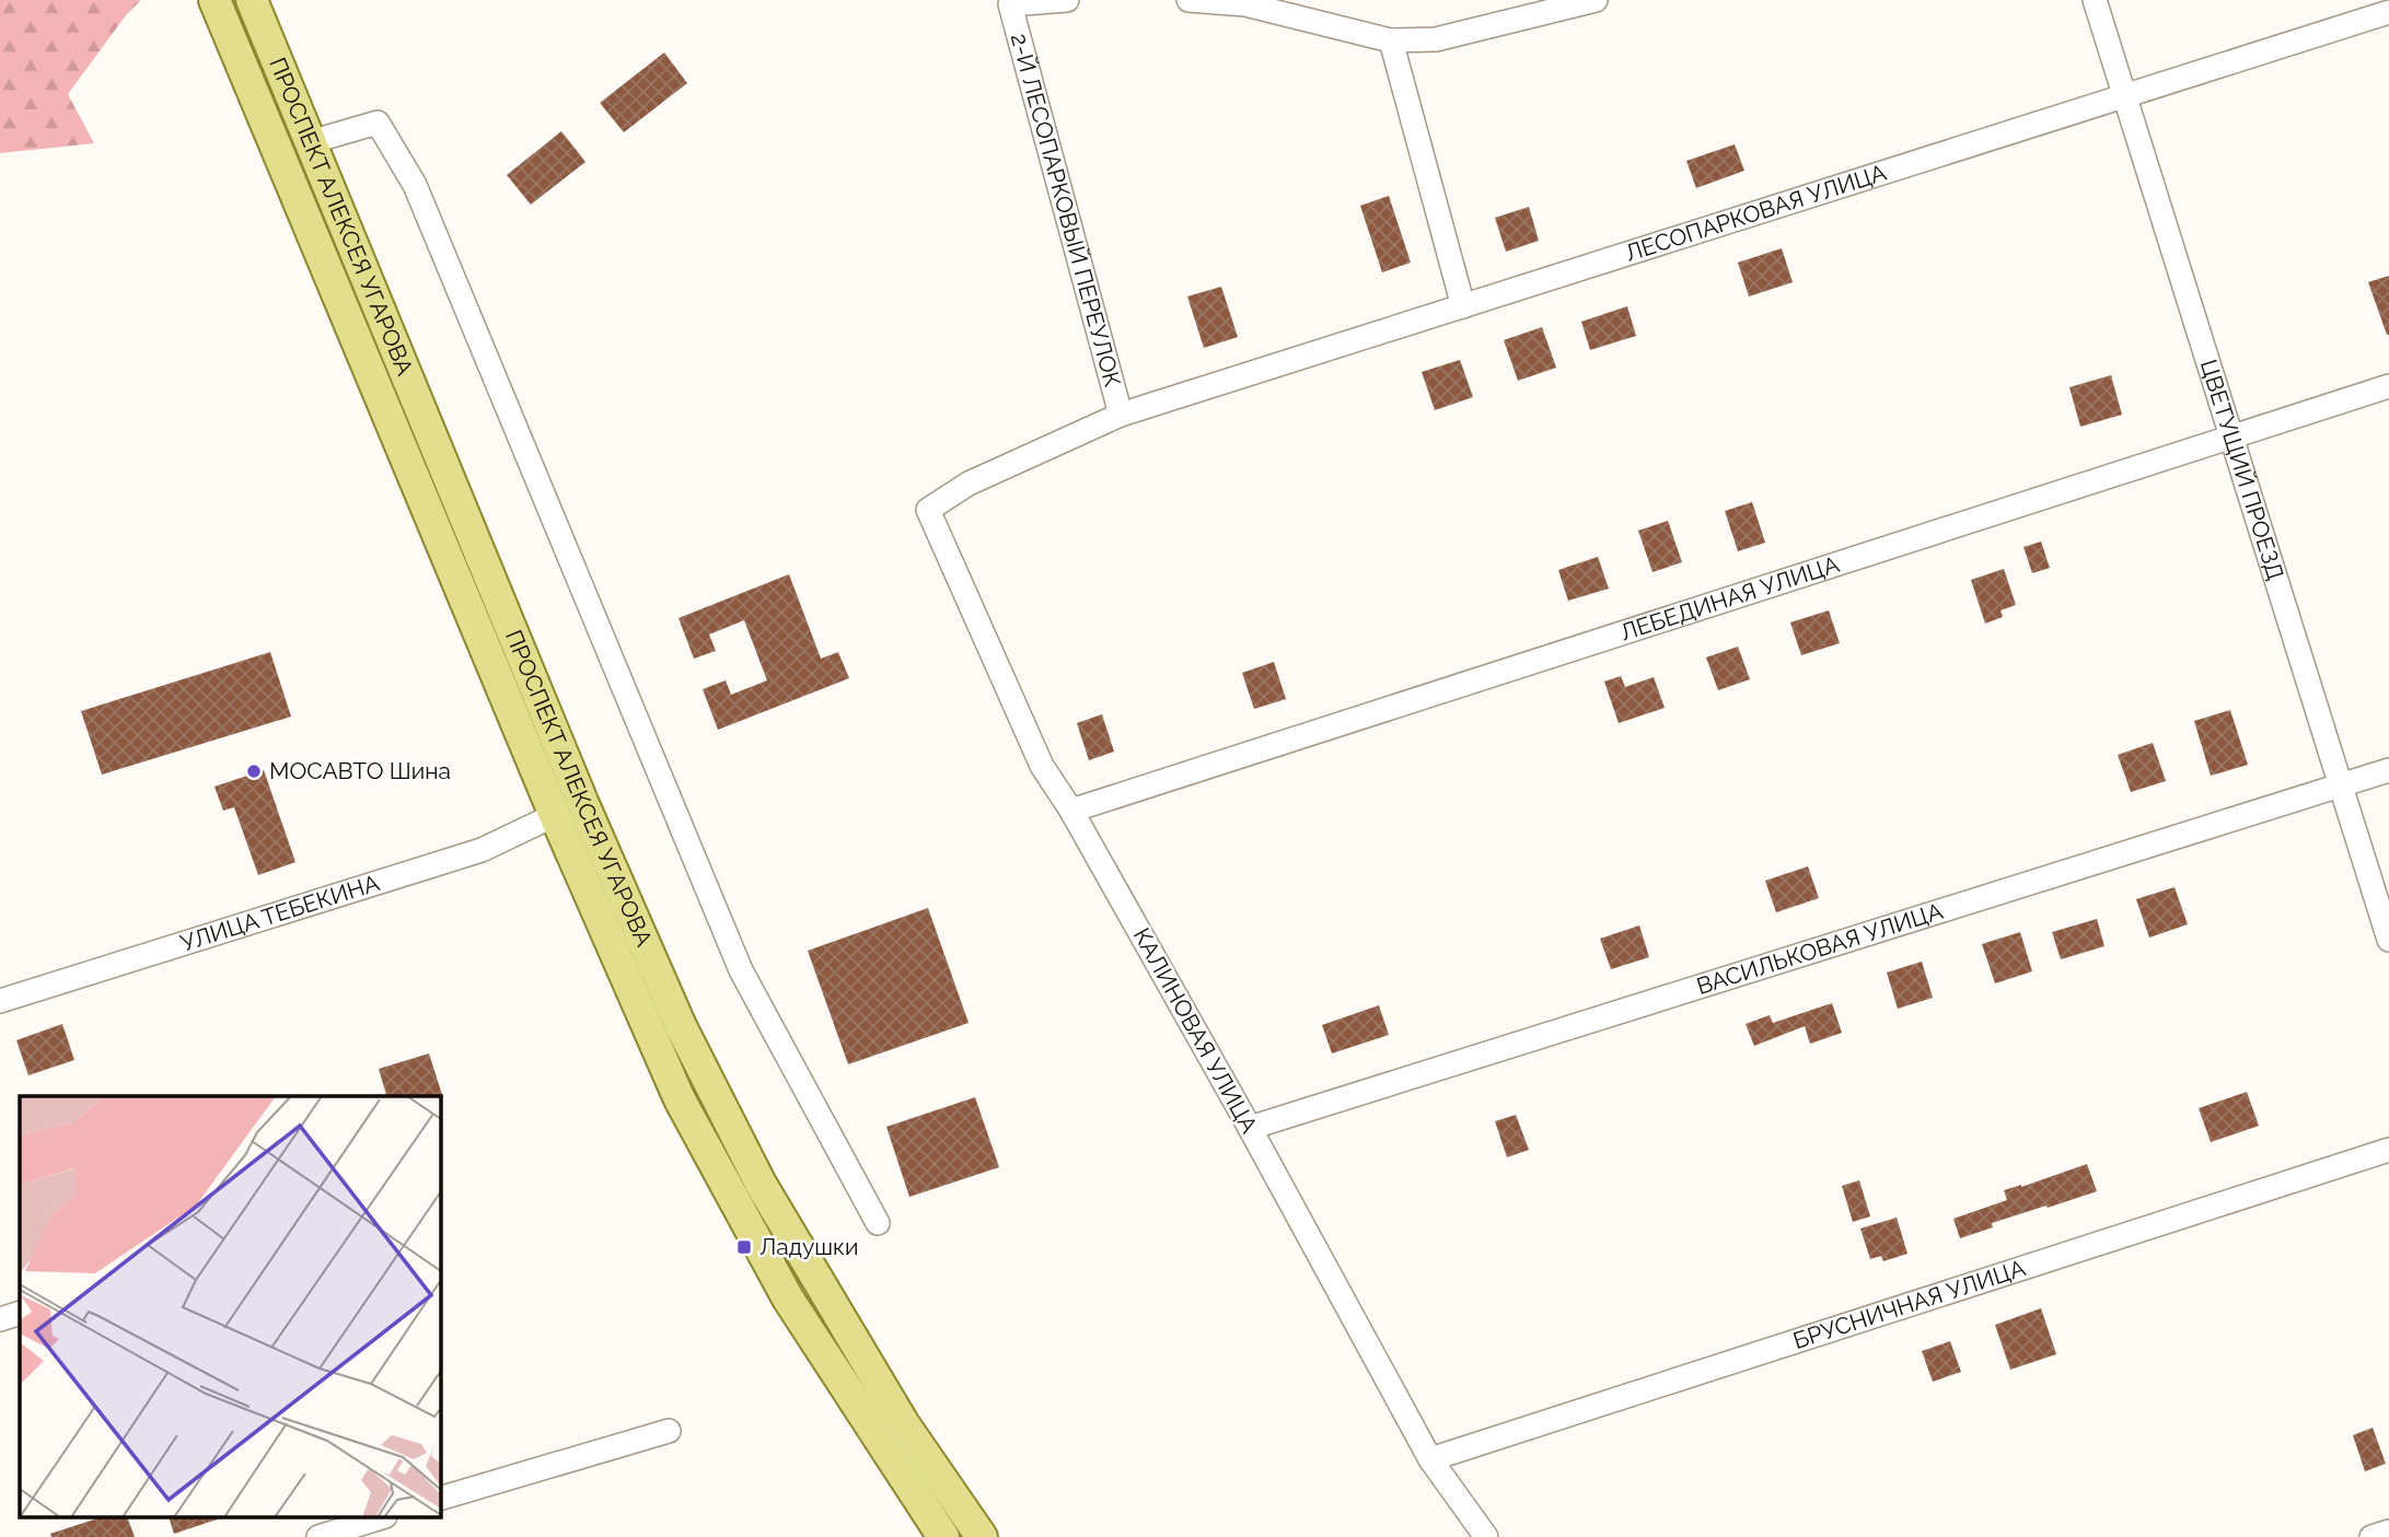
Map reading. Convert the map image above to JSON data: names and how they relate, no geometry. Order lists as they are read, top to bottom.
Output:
{
  "streets": {
    "main road": ["ПРОСПЕКТ АЛЕКСЕЯ УГАРОВА"],
    "street": [
      "2-Й ЛЕСОПАРКОВЫЙ ПЕРЕУЛОК",
      "ЛЕСОПАРКОВАЯ УЛИЦА",
      "ЦВЕТУЩИЙ ПРОЕЗД",
      "ЛЕБЕДИНАЯ УЛИЦА",
      "УЛИЦА ТЕБЕКИНА",
      "ВАСИЛЬКОВАЯ УЛИЦА",
      "КАЛИНОВАЯ УЛИЦА",
      "БРУСНИЧНАЯ УЛИЦА"
    ]
  },
  "crossings": [
    ["2-Й ЛЕСОПАРКОВЫЙ ПЕРЕУЛОК", "ЛЕСОПАРКОВАЯ УЛИЦА"],
    ["ЛЕСОПАРКОВАЯ УЛИЦА", "ЦВЕТУЩИЙ ПРОЕЗД"],
    ["ЛЕСОПАРКОВАЯ УЛИЦА", "КАЛИНОВАЯ УЛИЦА"],
    ["ПРОСПЕКТ АЛЕКСЕЯ УГАРОВА", "УЛИЦА ТЕБЕКИНА"],
    ["ЦВЕТУЩИЙ ПРОЕЗД", "ЛЕБЕДИНАЯ УЛИЦА"],
    ["ЦВЕТУЩИЙ ПРОЕЗД", "ВАСИЛЬКОВАЯ УЛИЦА"],
    ["ЛЕБЕДИНАЯ УЛИЦА", "КАЛИНОВАЯ УЛИЦА"],
    ["ВАСИЛЬКОВАЯ УЛИЦА", "КАЛИНОВАЯ УЛИЦА"],
    ["КАЛИНОВАЯ УЛИЦА", "БРУСНИЧНАЯ УЛИЦА"]
  ],
  "places": {
    "other": ["МОСАВТО Шина"],
    "transit": ["Ладушки"]
  }
}
